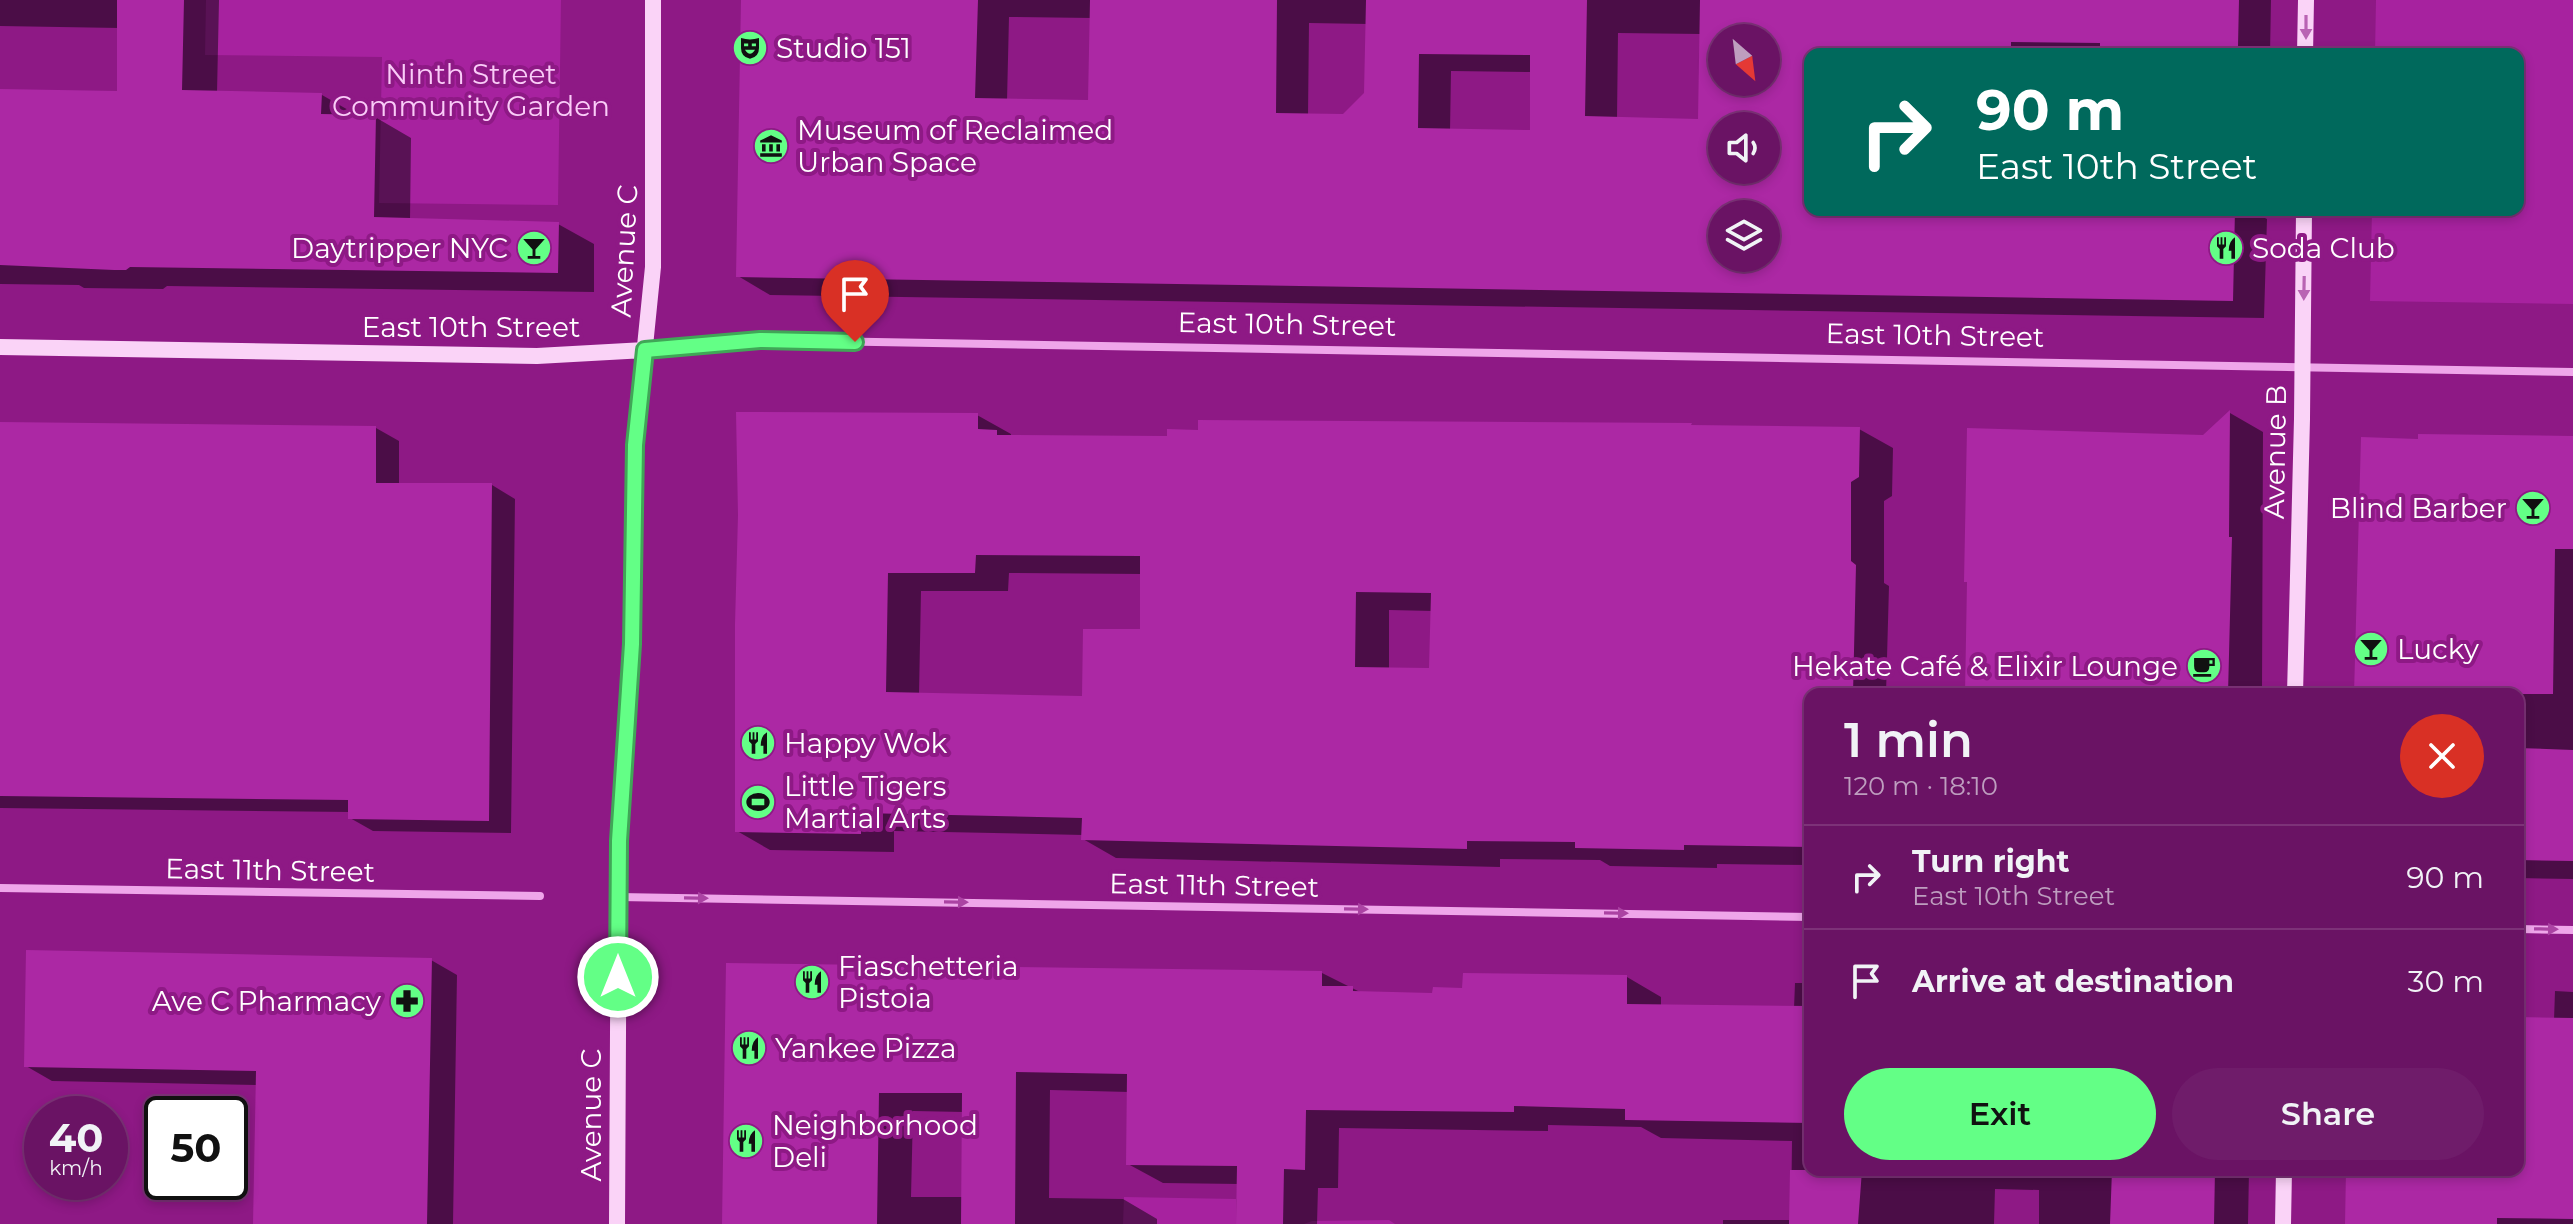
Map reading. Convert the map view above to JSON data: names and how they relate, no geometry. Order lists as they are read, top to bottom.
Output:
{
  "streets": {
    "street": [
      "Avenue C",
      "East 10th Street",
      "Avenue B",
      "East 11th Street"
    ]
  },
  "crossings": [
    ["Avenue C", "East 10th Street"],
    ["Avenue C", "East 11th Street"],
    ["East 10th Street", "Avenue B"]
  ],
  "one_way": ["East 11th Street"],
  "parks": ["Ninth Street Community Garden"],
  "places": {
    "theatre": ["Studio 151"],
    "museum": ["Museum of Reclaimed Urban Space"],
    "bar": ["Daytripper NYC", "Blind Barber", "Lucky"],
    "restaurant": [
      "Soda Club",
      "Happy Wok",
      "Fiaschetteria Pistoia",
      "Yankee Pizza",
      "Neighborhood Deli"
    ],
    "cafe": ["Hekate Café & Elixir Lounge"],
    "sports": ["Little Tigers Martial Arts"],
    "pharmacy": ["Ave C Pharmacy"]
  },
  "north": "bottom right",
  "page": {
    "turn": ["90 m", "East 10th Street"],
    "heading": ["1 min", "120 m · 18:10"],
    "list": [
      {
        "name": "Turn right",
        "note": "East 10th Street",
        "value": "90 m"
      },
      {
        "name": "Arrive at destination",
        "value": "30 m"
      }
    ],
    "buttons": ["Exit", "Share"],
    "speed": "40 km/h",
    "limit": "50"
  }
}
